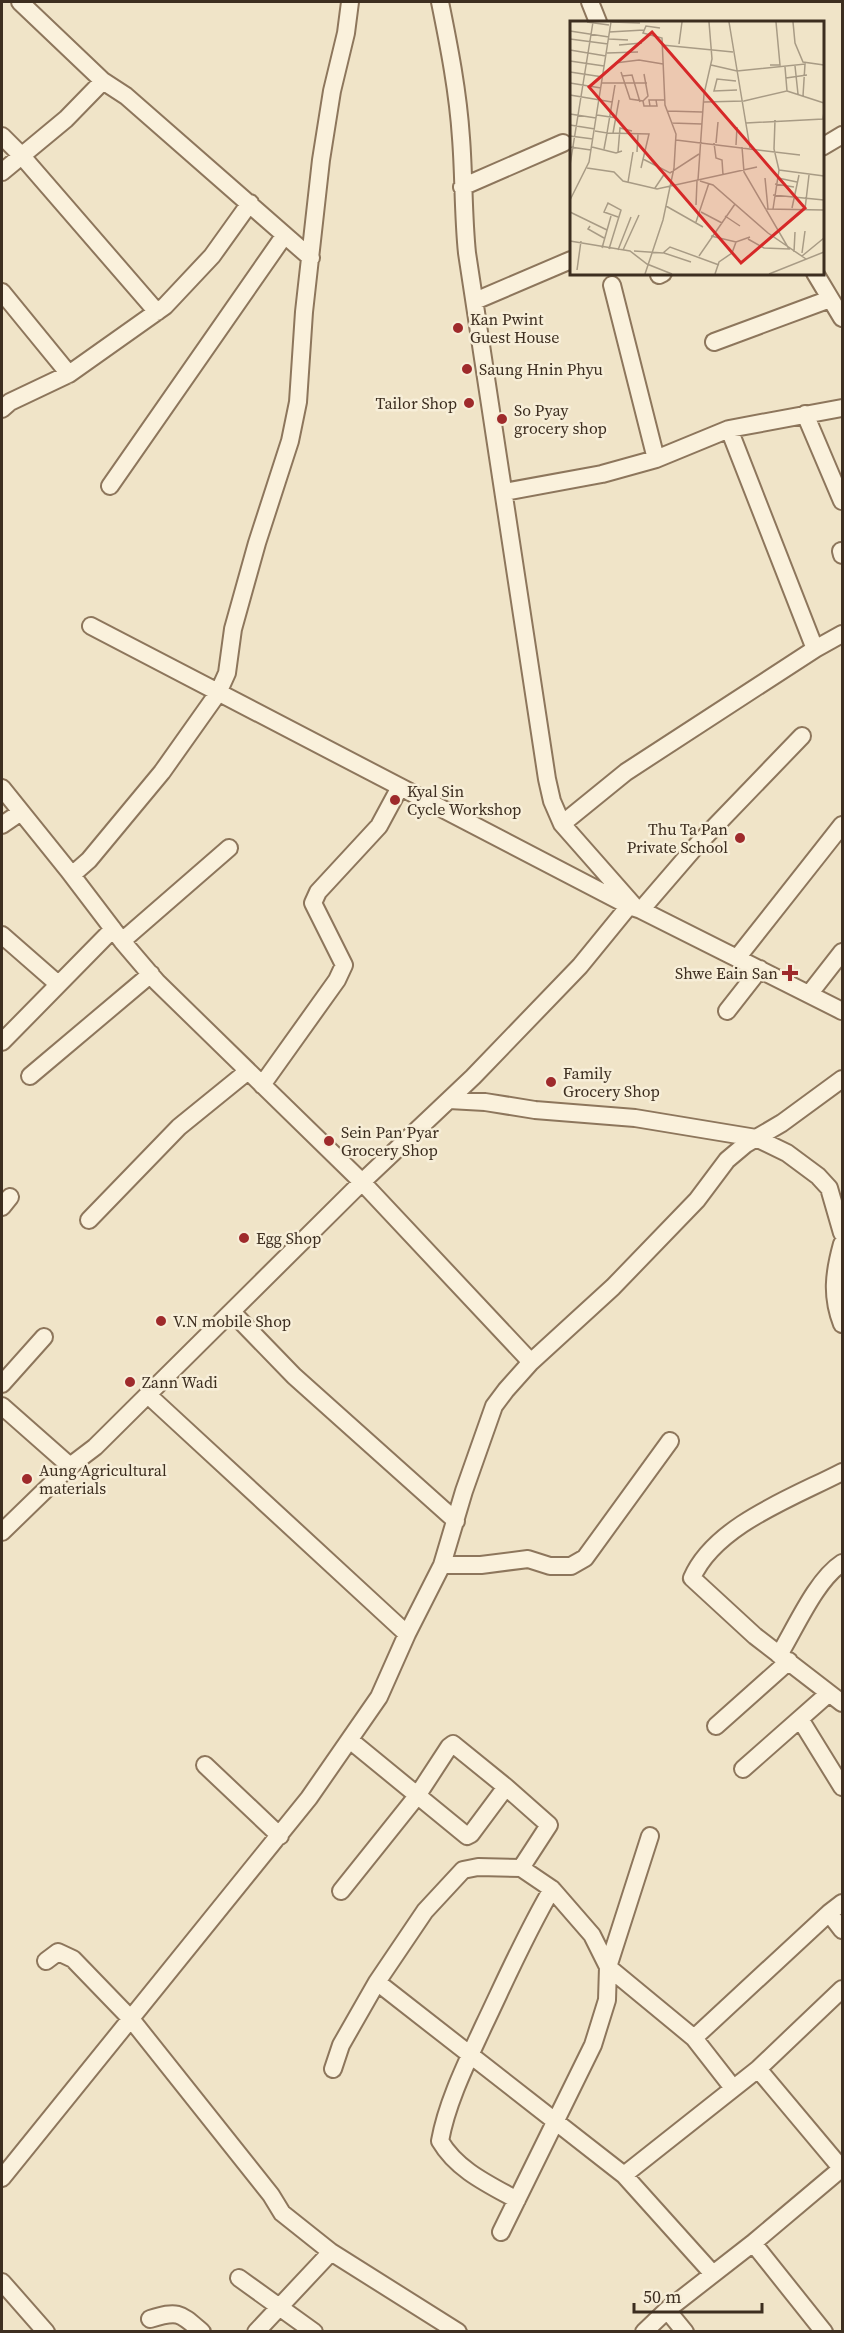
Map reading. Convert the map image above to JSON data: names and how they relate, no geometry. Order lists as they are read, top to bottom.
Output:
{
  "places": {
    "other": [
      "Kan Pwint Guest House",
      "Saung Hnin Phyu",
      "Tailor Shop",
      "So Pyay grocery shop",
      "Kyal Sin Cycle Workshop",
      "Thu Ta Pan Private School",
      "Family Grocery Shop",
      "Sein Pan Pyar Grocery Shop",
      "Egg Shop",
      "V.N mobile Shop",
      "Zann Wadi",
      "Aung Agricultural materials"
    ],
    "health": ["Shwe Eain San"]
  },
  "scale_bar": "50 m"
}
